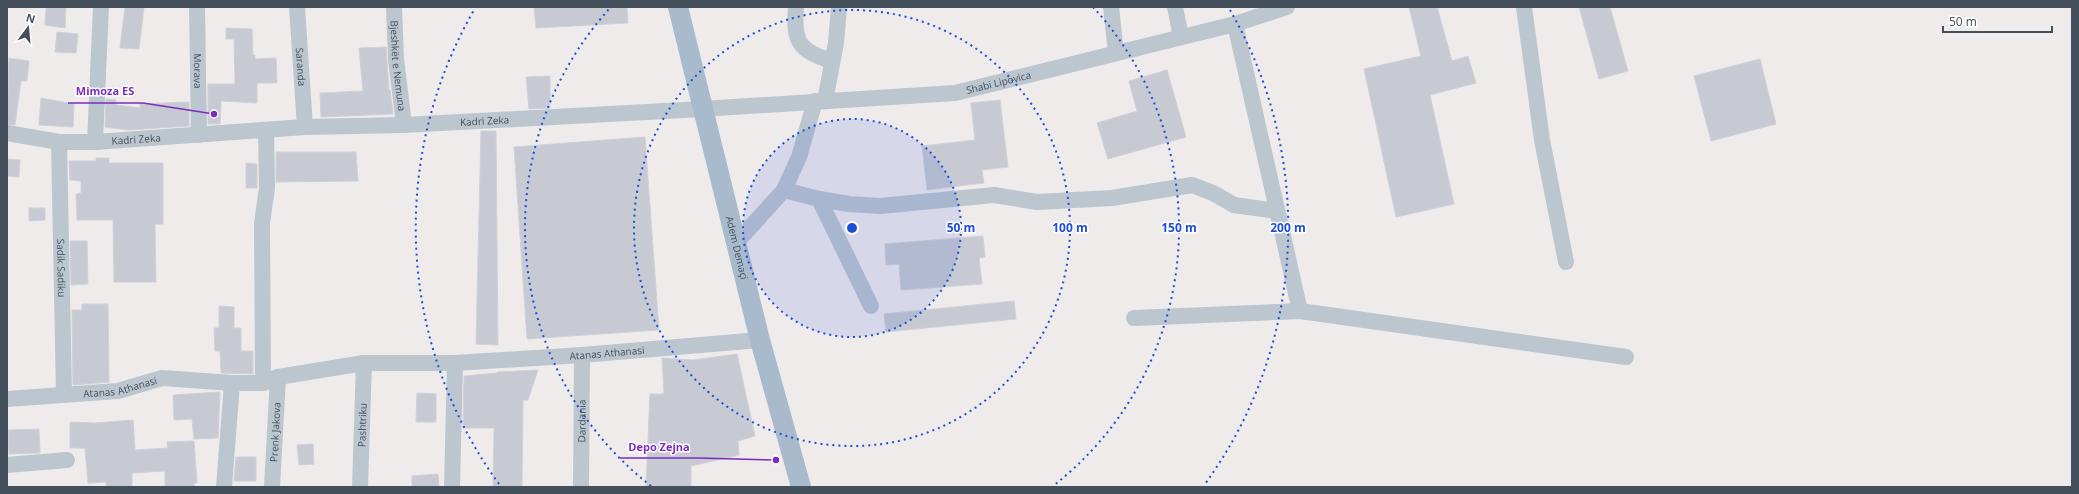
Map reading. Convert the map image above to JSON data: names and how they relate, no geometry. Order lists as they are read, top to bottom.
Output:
{
  "streets": {
    "main road": ["Adem Demaçi"],
    "street": [
      "Bjeshkët e Nemuna",
      "Saranda",
      "Morava",
      "Shabi Lipovica",
      "Kadri Zeka",
      "Sadik Sadiku",
      "Atanas Athanasi",
      "Dardania",
      "Pashtriku",
      "Prenk Jakova"
    ]
  },
  "crossings": [
    ["Bjeshkët e Nemuna", "Kadri Zeka"],
    ["Saranda", "Kadri Zeka"],
    ["Morava", "Kadri Zeka"],
    ["Shabi Lipovica", "Kadri Zeka"],
    ["Shabi Lipovica", "Adem Demaçi"],
    ["Kadri Zeka", "Adem Demaçi"],
    ["Kadri Zeka", "Sadik Sadiku"],
    ["Adem Demaçi", "Atanas Athanasi"],
    ["Sadik Sadiku", "Atanas Athanasi"],
    ["Atanas Athanasi", "Dardania"],
    ["Atanas Athanasi", "Pashtriku"],
    ["Atanas Athanasi", "Prenk Jakova"]
  ],
  "places": ["Mimoza ES", "Depo Zejna"],
  "scale_bar": "50 m",
  "north": "top",
  "rings": [
    "50 m",
    "100 m",
    "150 m",
    "200 m"
  ]
}
